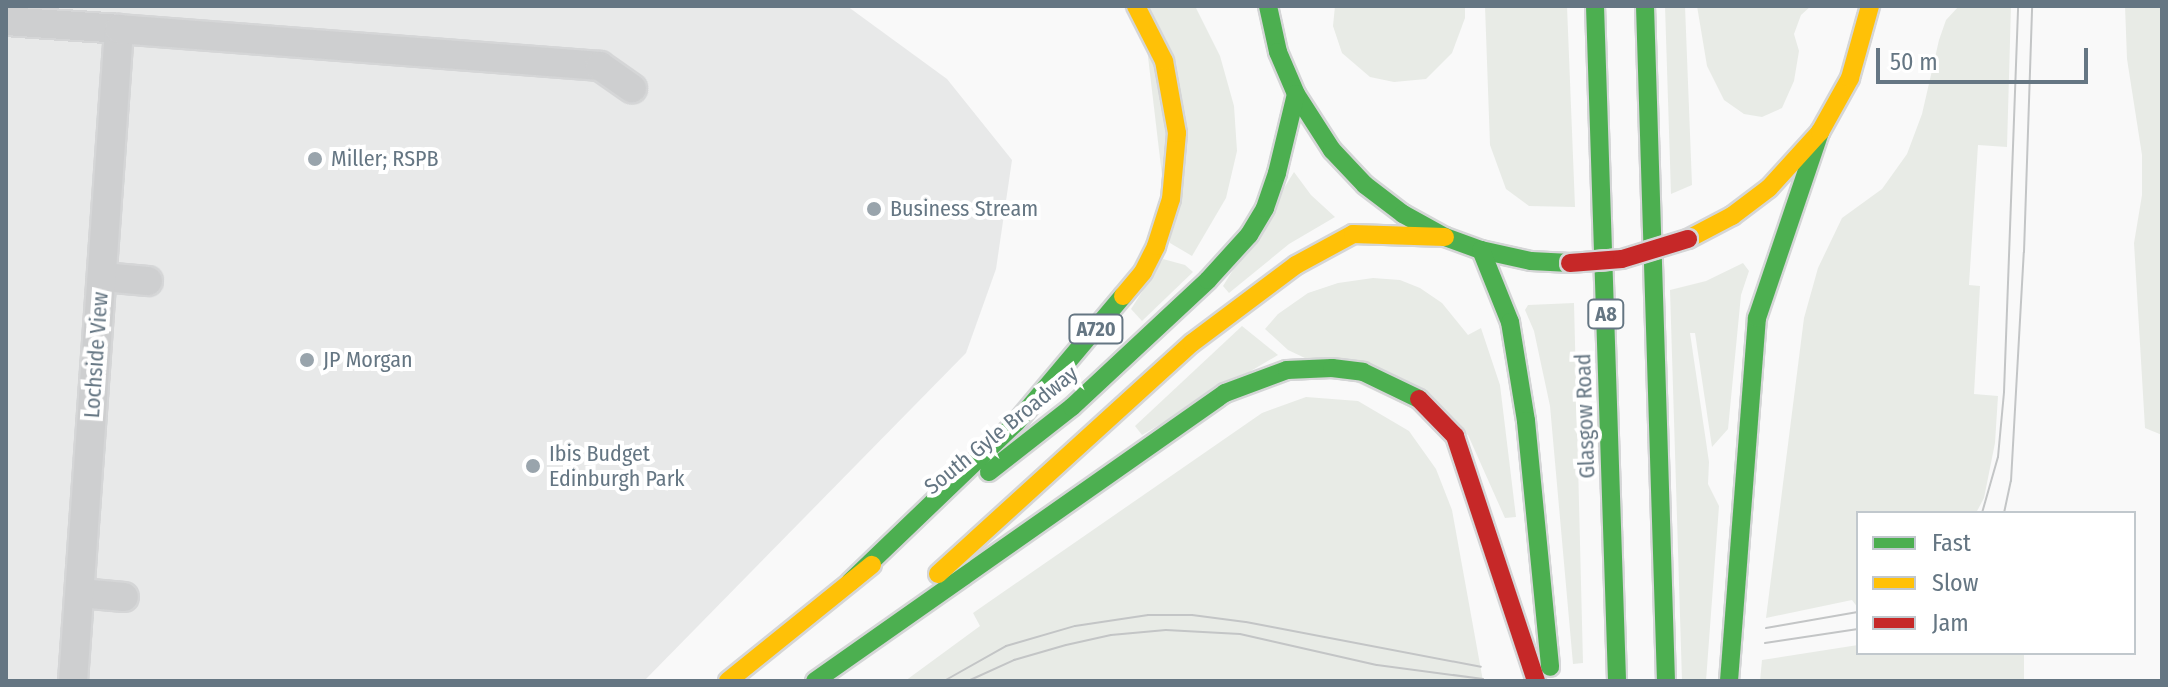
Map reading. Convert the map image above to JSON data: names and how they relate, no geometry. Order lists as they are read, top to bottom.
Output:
{
  "streets": {
    "main road": [
      "A8",
      "A720",
      "Glasgow Road",
      "South Gyle Broadway"
    ],
    "street": ["Lochside View"]
  },
  "crossings": [
    ["A720", "South Gyle Broadway"]
  ],
  "places": [
    "Miller; RSPB",
    "Business Stream",
    "JP Morgan",
    "Ibis Budget Edinburgh Park"
  ],
  "legend": ["Fast", "Slow", "Jam"],
  "scale_bar": "50 m"
}
